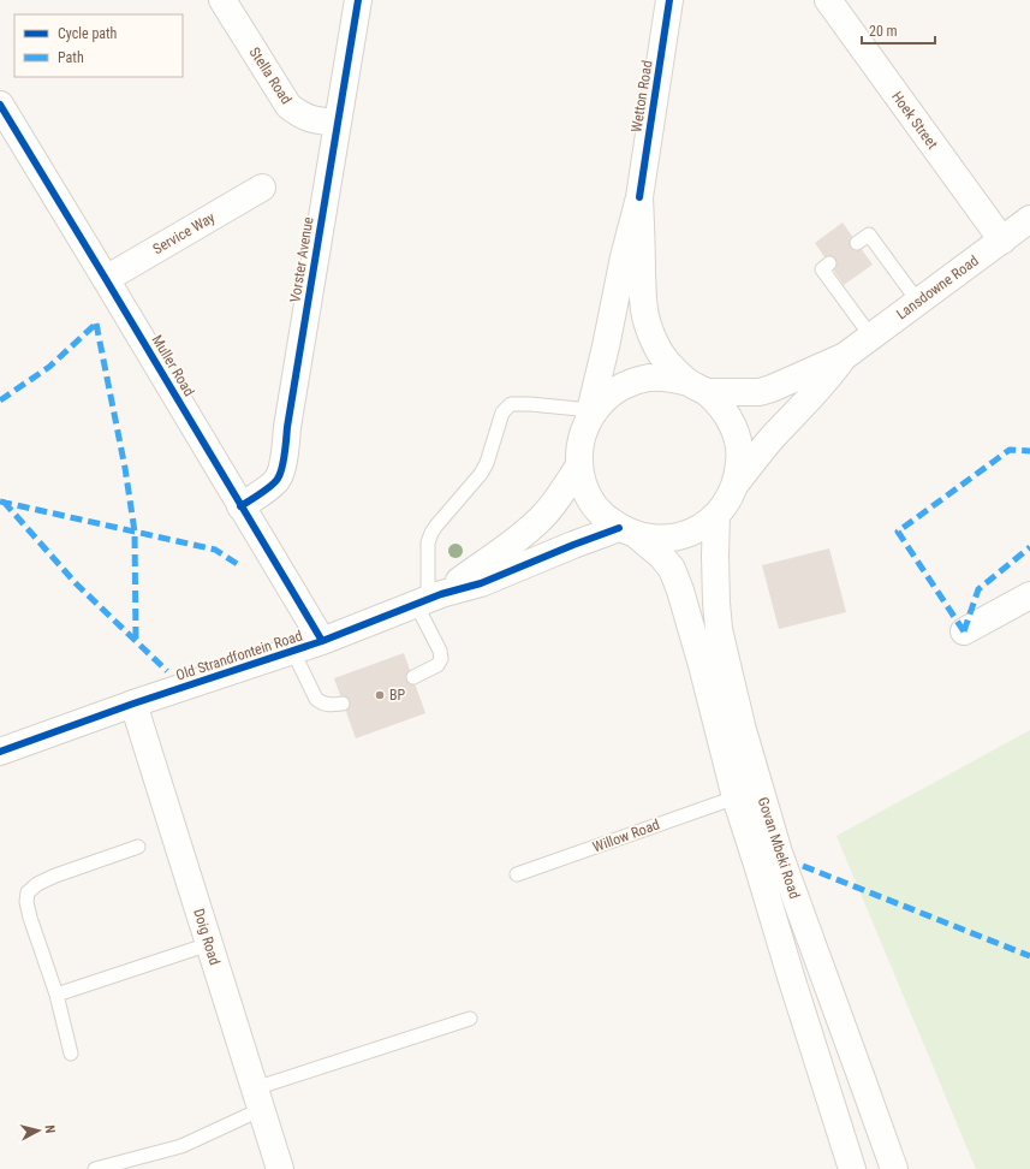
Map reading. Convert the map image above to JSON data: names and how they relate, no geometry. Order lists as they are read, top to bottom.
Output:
{
  "streets": {
    "street": [
      "Stella Road",
      "Wetton Road",
      "Hoek Street",
      "Service Way",
      "Vorster Avenue",
      "Lansdowne Road",
      "Muller Road",
      "Old Strandfontein Road",
      "Govan Mbeki Road",
      "Doig Road"
    ],
    "lane": ["Willow Road"]
  },
  "crossings": [
    ["Stella Road", "Vorster Avenue"],
    ["Wetton Road", "Lansdowne Road"],
    ["Wetton Road", "Old Strandfontein Road"],
    ["Wetton Road", "Govan Mbeki Road"],
    ["Hoek Street", "Lansdowne Road"],
    ["Service Way", "Muller Road"],
    ["Vorster Avenue", "Muller Road"],
    ["Lansdowne Road", "Old Strandfontein Road"],
    ["Lansdowne Road", "Govan Mbeki Road"],
    ["Muller Road", "Old Strandfontein Road"],
    ["Old Strandfontein Road", "Govan Mbeki Road"],
    ["Old Strandfontein Road", "Doig Road"],
    ["Willow Road", "Govan Mbeki Road"]
  ],
  "places": ["BP"],
  "legend": ["Cycle path", "Path"],
  "scale_bar": "20 m",
  "north": "right"
}
